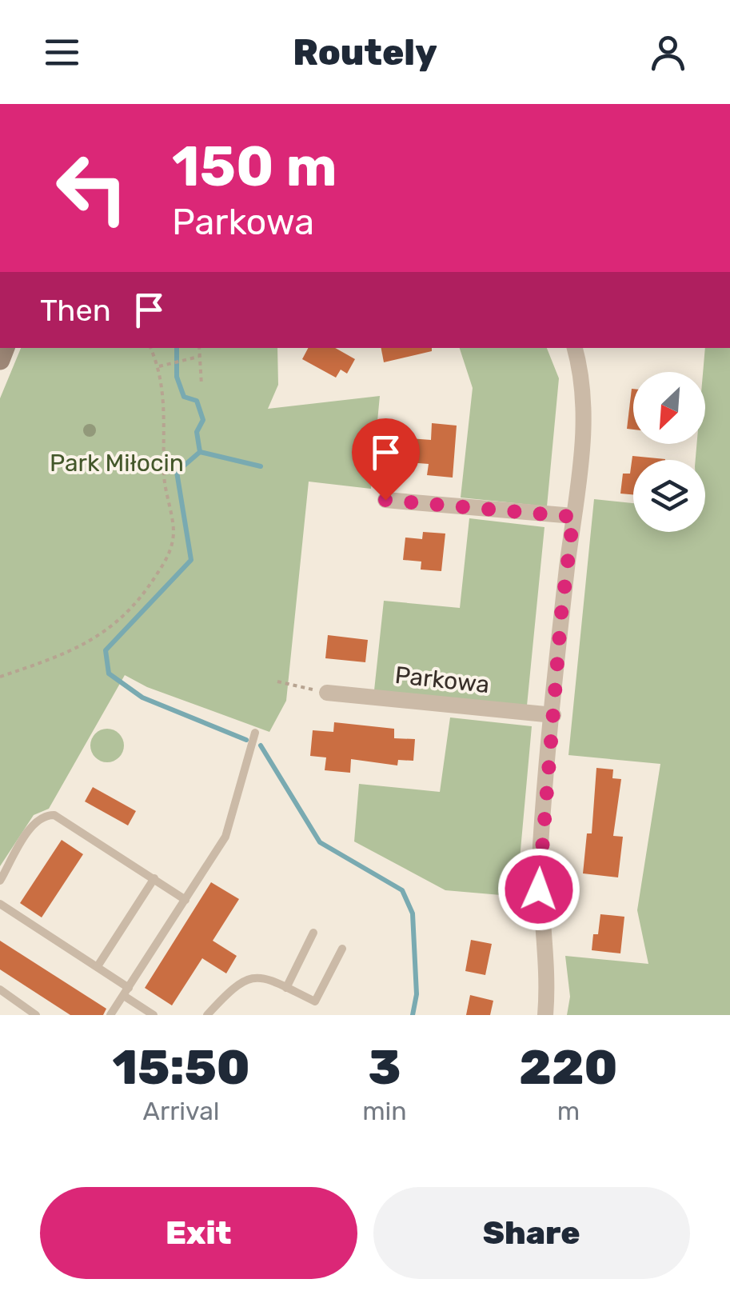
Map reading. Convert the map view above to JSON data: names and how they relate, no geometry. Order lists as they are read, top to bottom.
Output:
{
  "streets": {
    "street": ["Parkowa"]
  },
  "parks": ["Park Miłocin"],
  "north": "bottom left",
  "page": {
    "header": "Routely",
    "turn": ["150 m", "Parkowa"],
    "then": "Then",
    "eta": [
      "15:50",
      "Arrival",
      "3",
      "min",
      "220",
      "m"
    ],
    "buttons": ["Exit", "Share"]
  }
}
